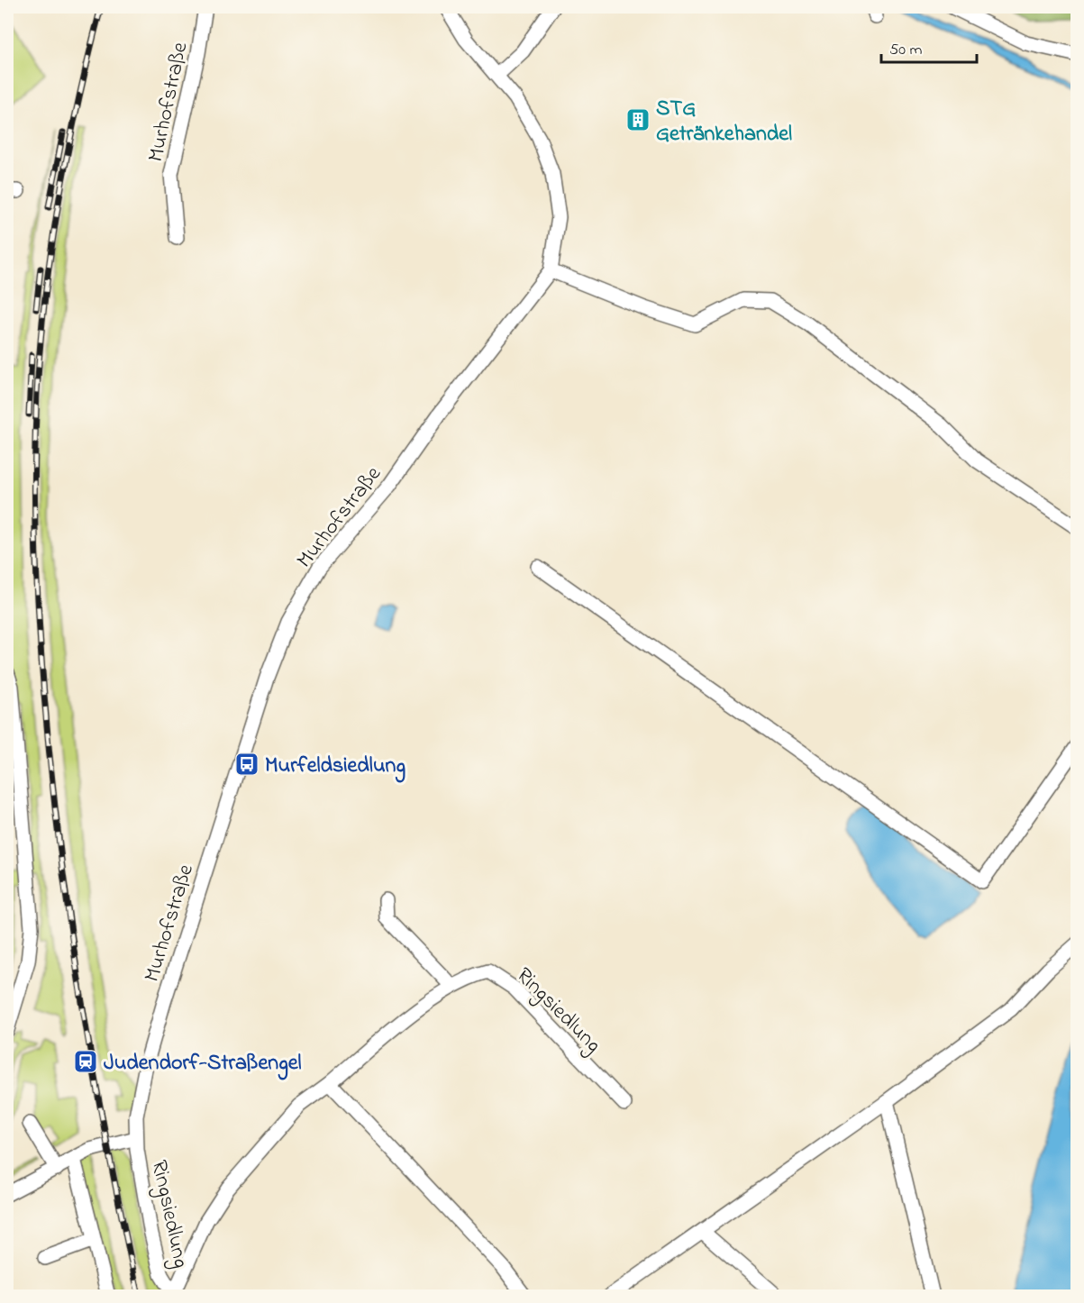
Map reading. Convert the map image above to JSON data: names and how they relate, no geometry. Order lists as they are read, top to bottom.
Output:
{
  "streets": {
    "street": ["Murhofstraße", "Ringsiedlung"]
  },
  "crossings": [
    ["Murhofstraße", "Ringsiedlung"]
  ],
  "places": {
    "building": ["STG Getränkehandel"],
    "bus stop": ["Murfeldsiedlung"],
    "station": ["Judendorf-Straßengel"]
  },
  "scale_bar": "50 m"
}
